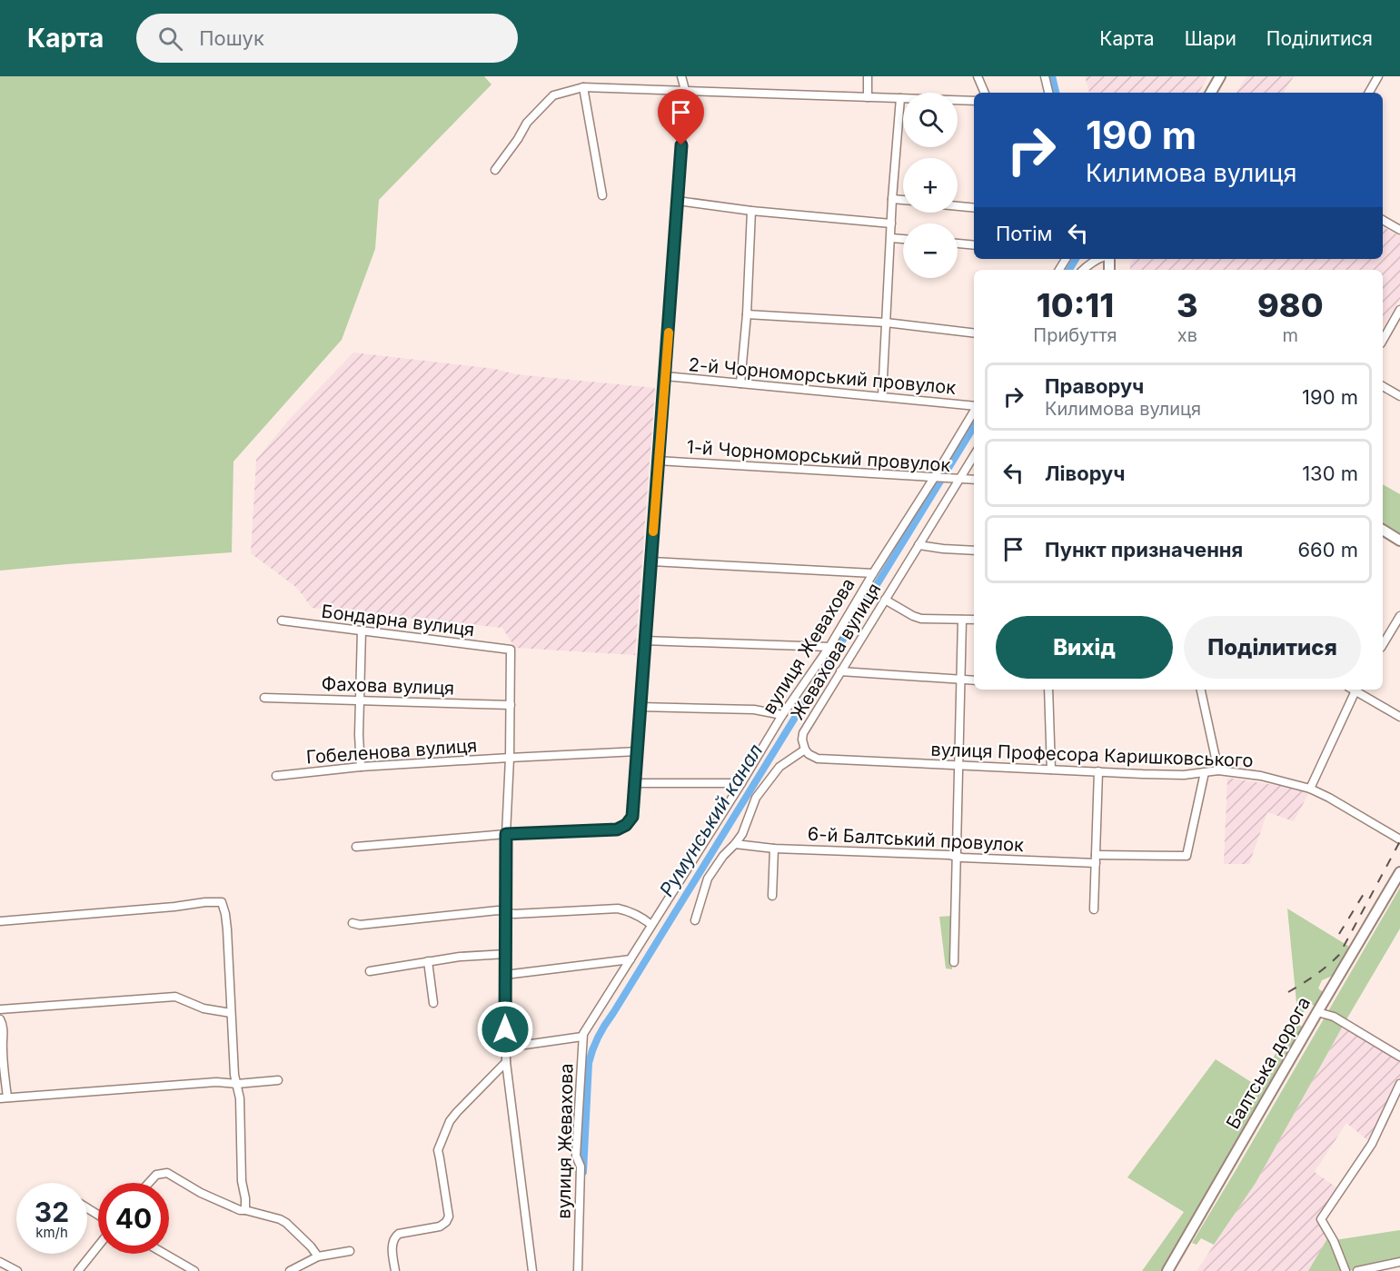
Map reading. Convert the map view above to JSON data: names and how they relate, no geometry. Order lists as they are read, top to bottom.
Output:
{
  "streets": {
    "main road": ["Балтська дорога"],
    "street": [
      "2-й Чорноморський провулок",
      "1-й Чорноморський провулок",
      "Бондарна вулиця",
      "вулиця Жевахова",
      "Жевахова вулиця",
      "Фахова вулиця",
      "Гобеленова вулиця",
      "вулиця Професора Каришковського",
      "6-й Балтський провулок"
    ]
  },
  "crossings": [
    ["1-й Чорноморський провулок", "вулиця Жевахова"],
    ["1-й Чорноморський провулок", "Жевахова вулиця"],
    ["Бондарна вулиця", "Фахова вулиця"],
    ["Жевахова вулиця", "вулиця Професора Каришковського"],
    ["Жевахова вулиця", "6-й Балтський провулок"],
    ["вулиця Професора Каришковського", "6-й Балтський провулок"]
  ],
  "water": ["Румунський канал"],
  "page": {
    "header": "Карта",
    "search": "Пошук",
    "nav": ["Карта", "Шари", "Поділитися"],
    "map_buttons": ["+", "−"],
    "turn": ["190 m", "Килимова вулиця"],
    "then": "Потім",
    "eta": [
      "10:11",
      "Прибуття",
      "3",
      "хв",
      "980",
      "m"
    ],
    "list": [
      {
        "name": "Праворуч",
        "note": "Килимова вулиця",
        "value": "190 m"
      },
      {
        "name": "Ліворуч",
        "value": "130 m"
      },
      {
        "name": "Пункт призначення",
        "value": "660 m"
      }
    ],
    "buttons": ["Вихід", "Поділитися"],
    "speed": "32 km/h",
    "limit": "40"
  }
}
